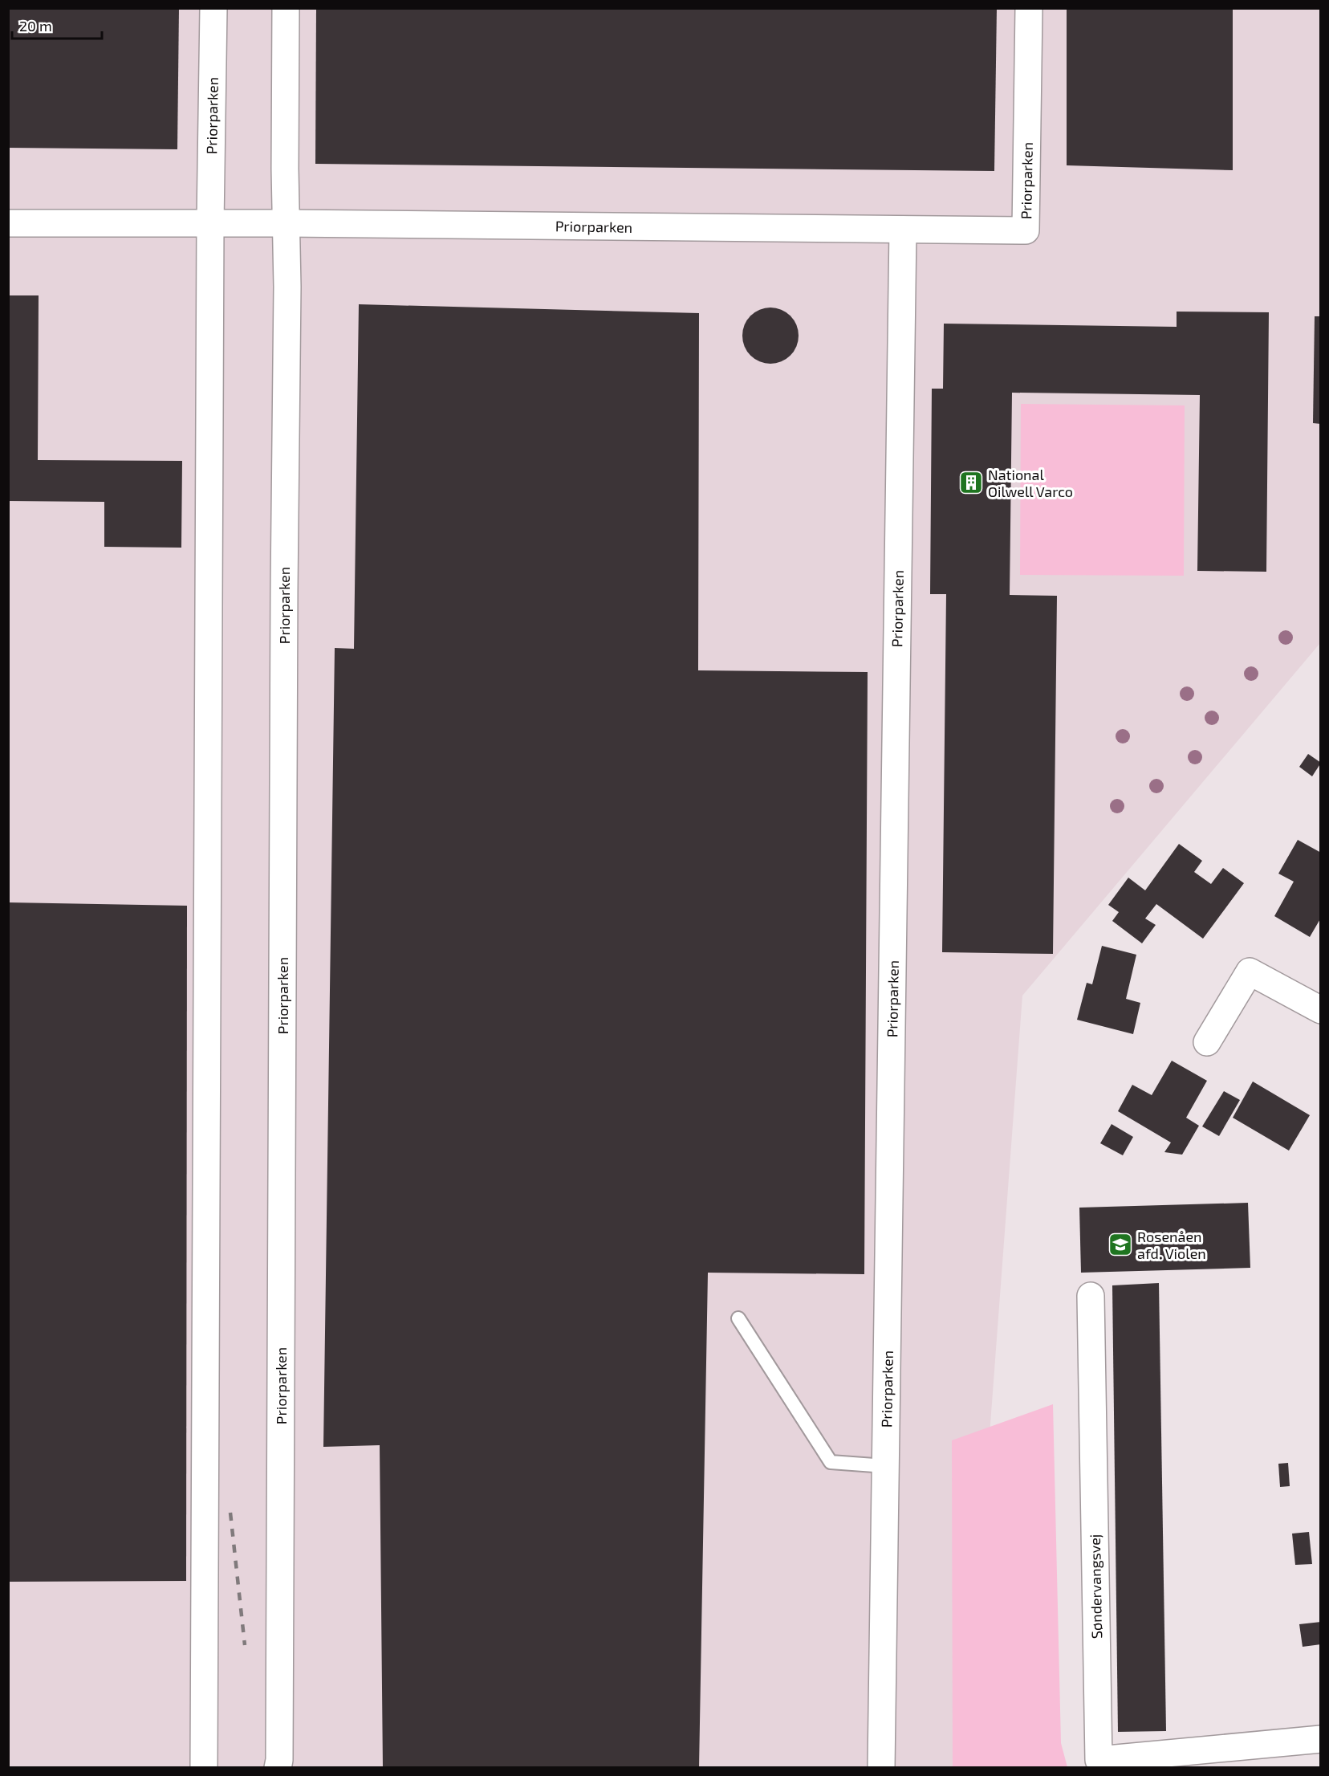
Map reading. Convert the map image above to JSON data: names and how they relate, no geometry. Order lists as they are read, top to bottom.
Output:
{
  "streets": {
    "street": ["Priorparken", "Søndervangsvej"]
  },
  "places": {
    "building": ["National Oilwell Varco"],
    "school or university": ["Rosenåen afd. Violen"]
  },
  "scale_bar": "20 m"
}
